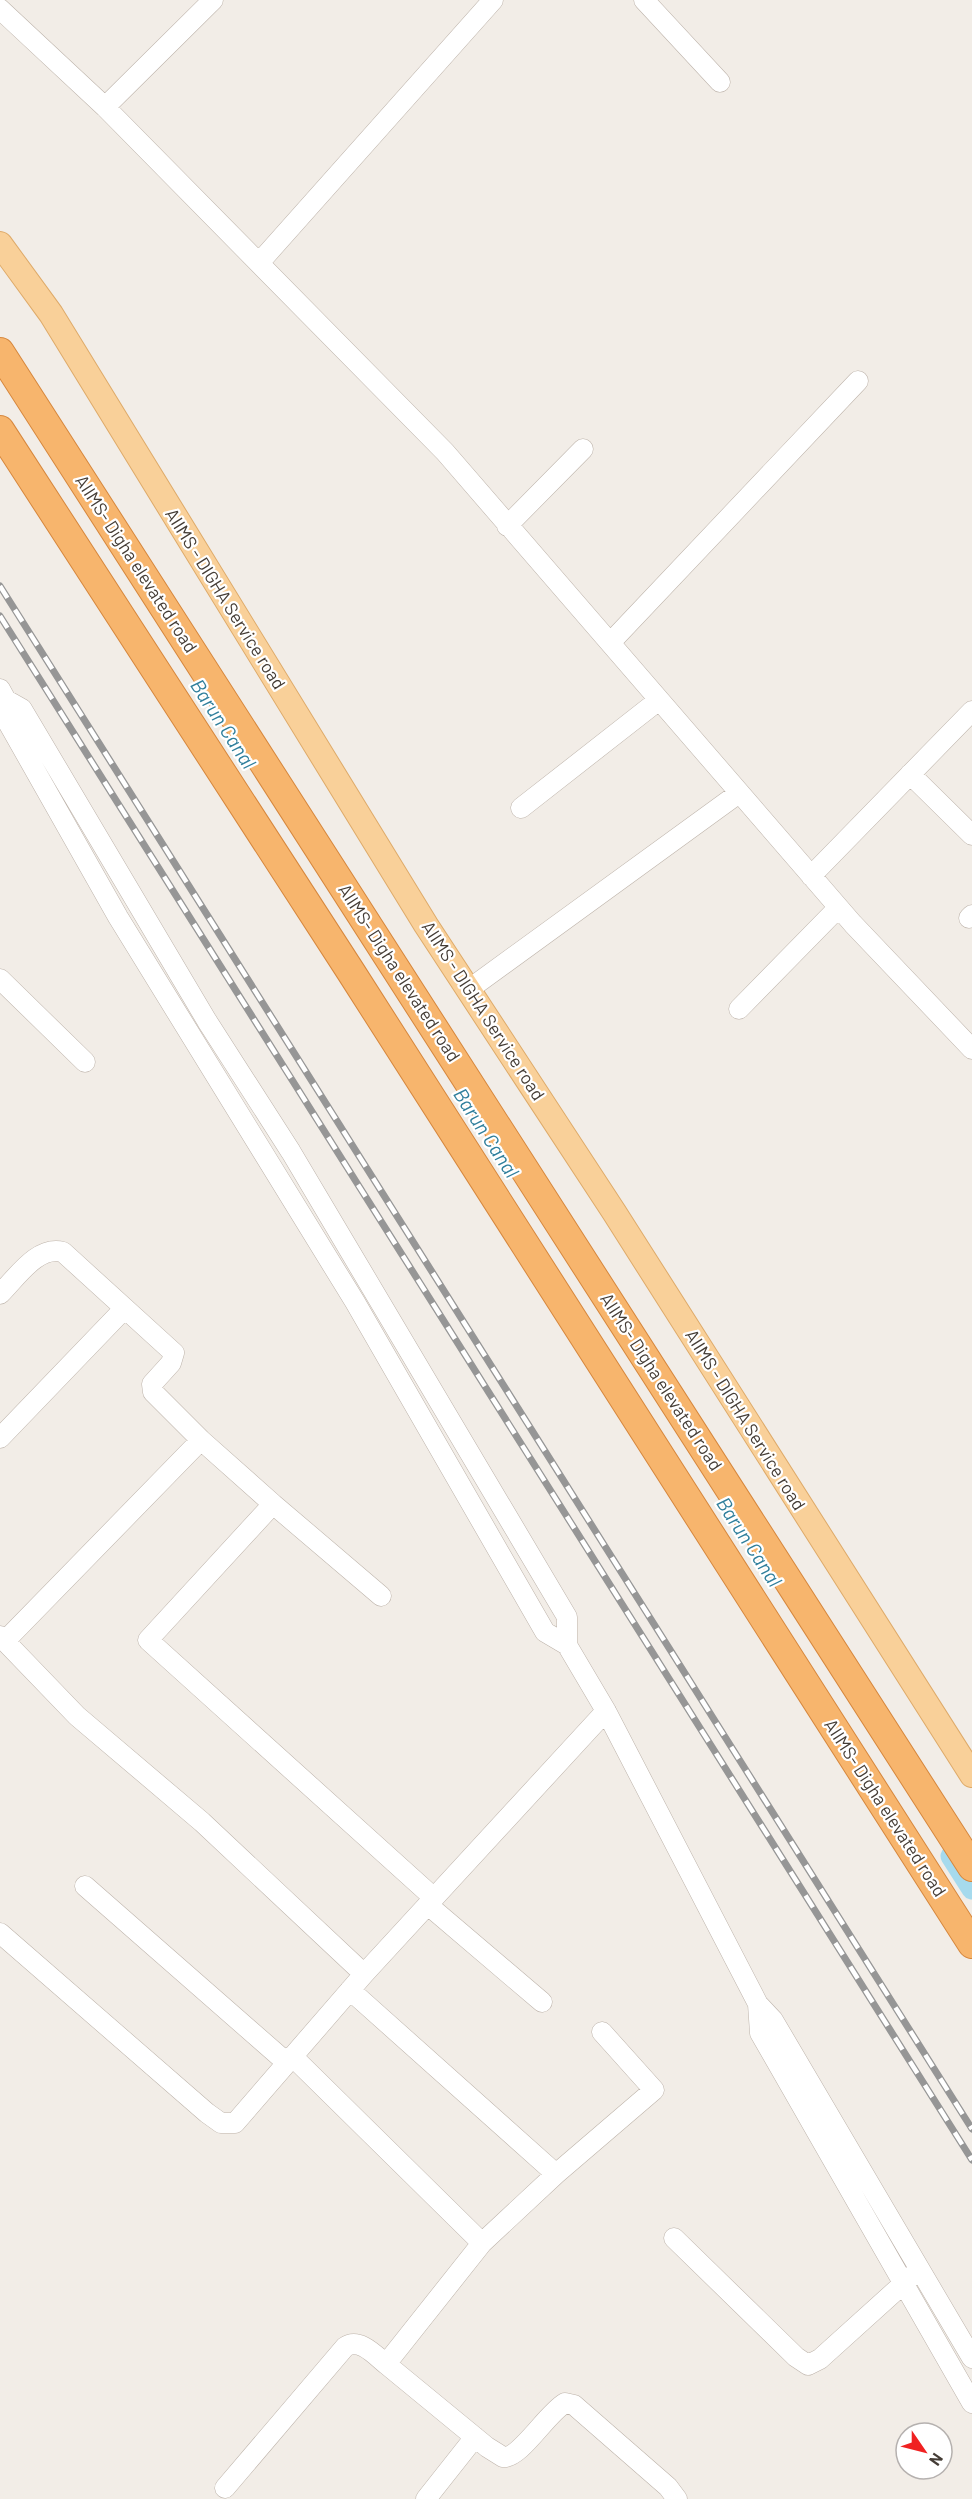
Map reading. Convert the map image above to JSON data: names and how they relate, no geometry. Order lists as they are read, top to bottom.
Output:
{
  "streets": {
    "highway": ["AIIMS- Digha elevated road"],
    "main road": ["AIIMS - DIGHA Service road"]
  },
  "water": ["Barun Canal"],
  "north": "bottom right"
}
